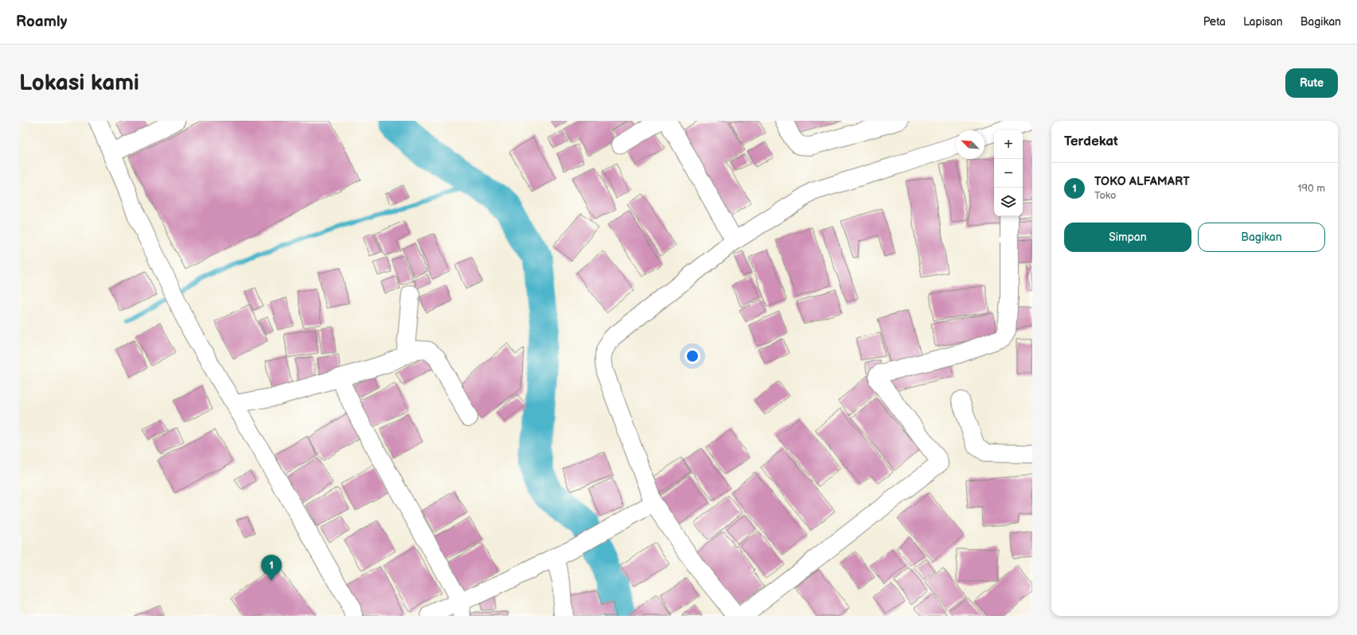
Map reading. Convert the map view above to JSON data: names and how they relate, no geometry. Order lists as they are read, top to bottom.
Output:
{
  "north": "top left",
  "page": {
    "header": "Roamly",
    "nav": ["Peta", "Lapisan", "Bagikan"],
    "buttons": [
      "Rute",
      ["Simpan", "Bagikan"]
    ],
    "title": "Lokasi kami",
    "heading": "Terdekat",
    "map_buttons": ["+", "−"],
    "list": [
      {
        "mark": "1",
        "name": "TOKO ALFAMART",
        "note": "Toko",
        "value": "190 m"
      }
    ],
    "pins": "1"
  }
}
